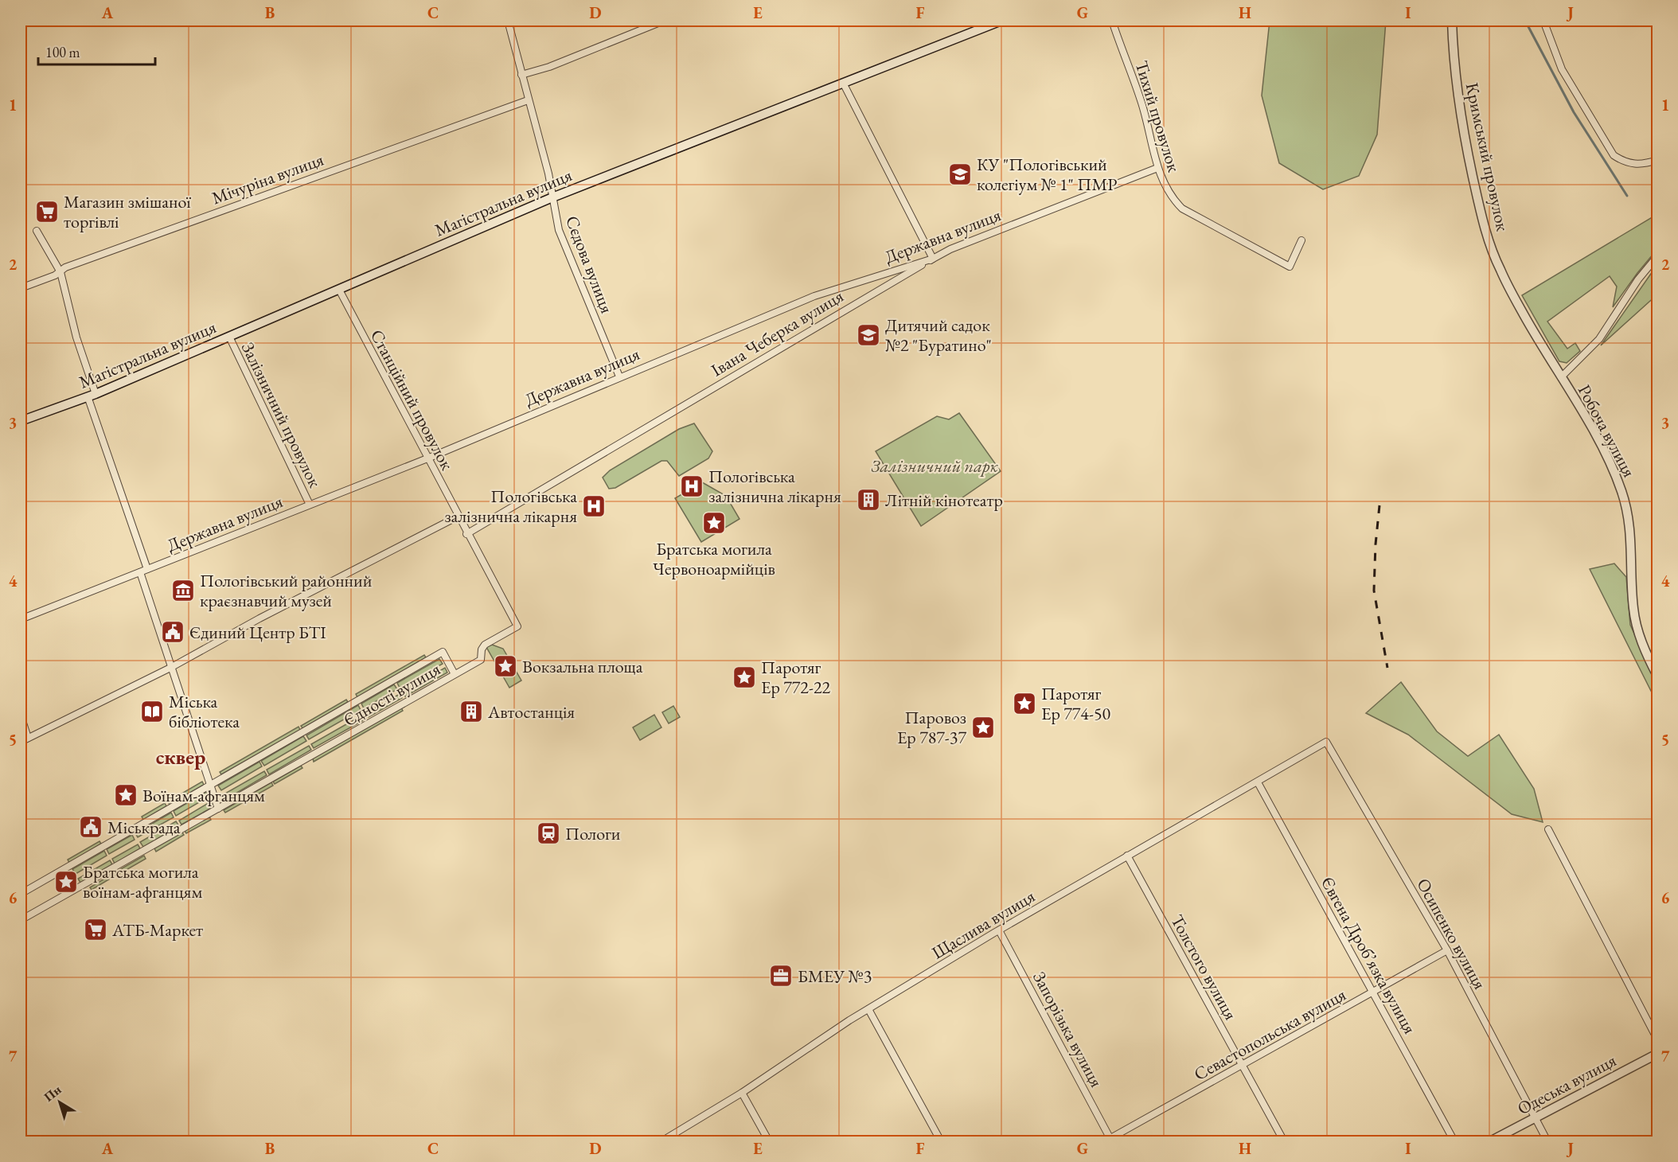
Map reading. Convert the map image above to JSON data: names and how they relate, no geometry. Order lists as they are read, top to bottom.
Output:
{
  "streets": {
    "main road": [
      "Кримський провулок",
      "Магістральна вулиця",
      "Робоча вулиця",
      "Одеська вулиця"
    ],
    "street": [
      "Тихий провулок",
      "Мічуріна вулиця",
      "Державна вулиця",
      "Сєдова вулиця",
      "Івана Чеберка вулиця",
      "Станційний провулок",
      "Залізничний провулок",
      "Єдності вулиця",
      "Щаслива вулиця",
      "Осипенко вулиця",
      "Євгена Дроб’язка вулиця",
      "Толстого вулиця",
      "Запорізька вулиця",
      "Севастопольська вулиця"
    ]
  },
  "crossings": [
    ["Тихий провулок", "Державна вулиця"],
    ["Кримський провулок", "Робоча вулиця"],
    ["Мічуріна вулиця", "Сєдова вулиця"],
    ["Магістральна вулиця", "Сєдова вулиця"],
    ["Магістральна вулиця", "Станційний провулок"],
    ["Магістральна вулиця", "Залізничний провулок"],
    ["Державна вулиця", "Сєдова вулиця"],
    ["Державна вулиця", "Івана Чеберка вулиця"],
    ["Державна вулиця", "Станційний провулок"],
    ["Державна вулиця", "Залізничний провулок"],
    ["Івана Чеберка вулиця", "Станційний провулок"],
    ["Станційний провулок", "Єдності вулиця"],
    ["Щаслива вулиця", "Осипенко вулиця"],
    ["Щаслива вулиця", "Євгена Дроб’язка вулиця"],
    ["Щаслива вулиця", "Толстого вулиця"],
    ["Щаслива вулиця", "Запорізька вулиця"],
    ["Осипенко вулиця", "Севастопольська вулиця"],
    ["Осипенко вулиця", "Одеська вулиця"],
    ["Євгена Дроб’язка вулиця", "Севастопольська вулиця"],
    ["Толстого вулиця", "Севастопольська вулиця"],
    ["Запорізька вулиця", "Севастопольська вулиця"]
  ],
  "districts": ["сквер"],
  "parks": ["Залізничний парк"],
  "places": {
    "school or university": ["КУ \"Пологівський колегіум № 1\" ПМР", "Дитячий садок №2 \"Буратино\""],
    "supermarket": ["Магазин змішаної торгівлі", "АТБ-Маркет"],
    "hospital": ["Пологівська залізнична лікарня", "Пологiвська залiзнична лiкарня"],
    "building": ["Літній кінотеатр", "Автостанція"],
    "place": [
      "Братська могила Червоноармійців",
      "Вокзальна площа",
      "Паротяг Ер 772-22",
      "Паротяг Ер 774-50",
      "Паровоз Ер 787-37",
      "Воїнам-афганцям",
      "Братська могила воїнам-афганцям"
    ],
    "museum": ["Пологівський районний краєзнавчий музей"],
    "public building": ["Єдиний Центр БТІ", "Міськрада"],
    "library": ["Міська бібліотека"],
    "station": ["Пологи"],
    "office": ["БМЕУ №3"]
  },
  "scale_bar": "100 m",
  "north": "top left",
  "grid": {
    "columns": [
      "A",
      "B",
      "C",
      "D",
      "E",
      "F",
      "G",
      "H",
      "I",
      "J"
    ],
    "rows": [
      "1",
      "2",
      "3",
      "4",
      "5",
      "6",
      "7"
    ]
  }
}
